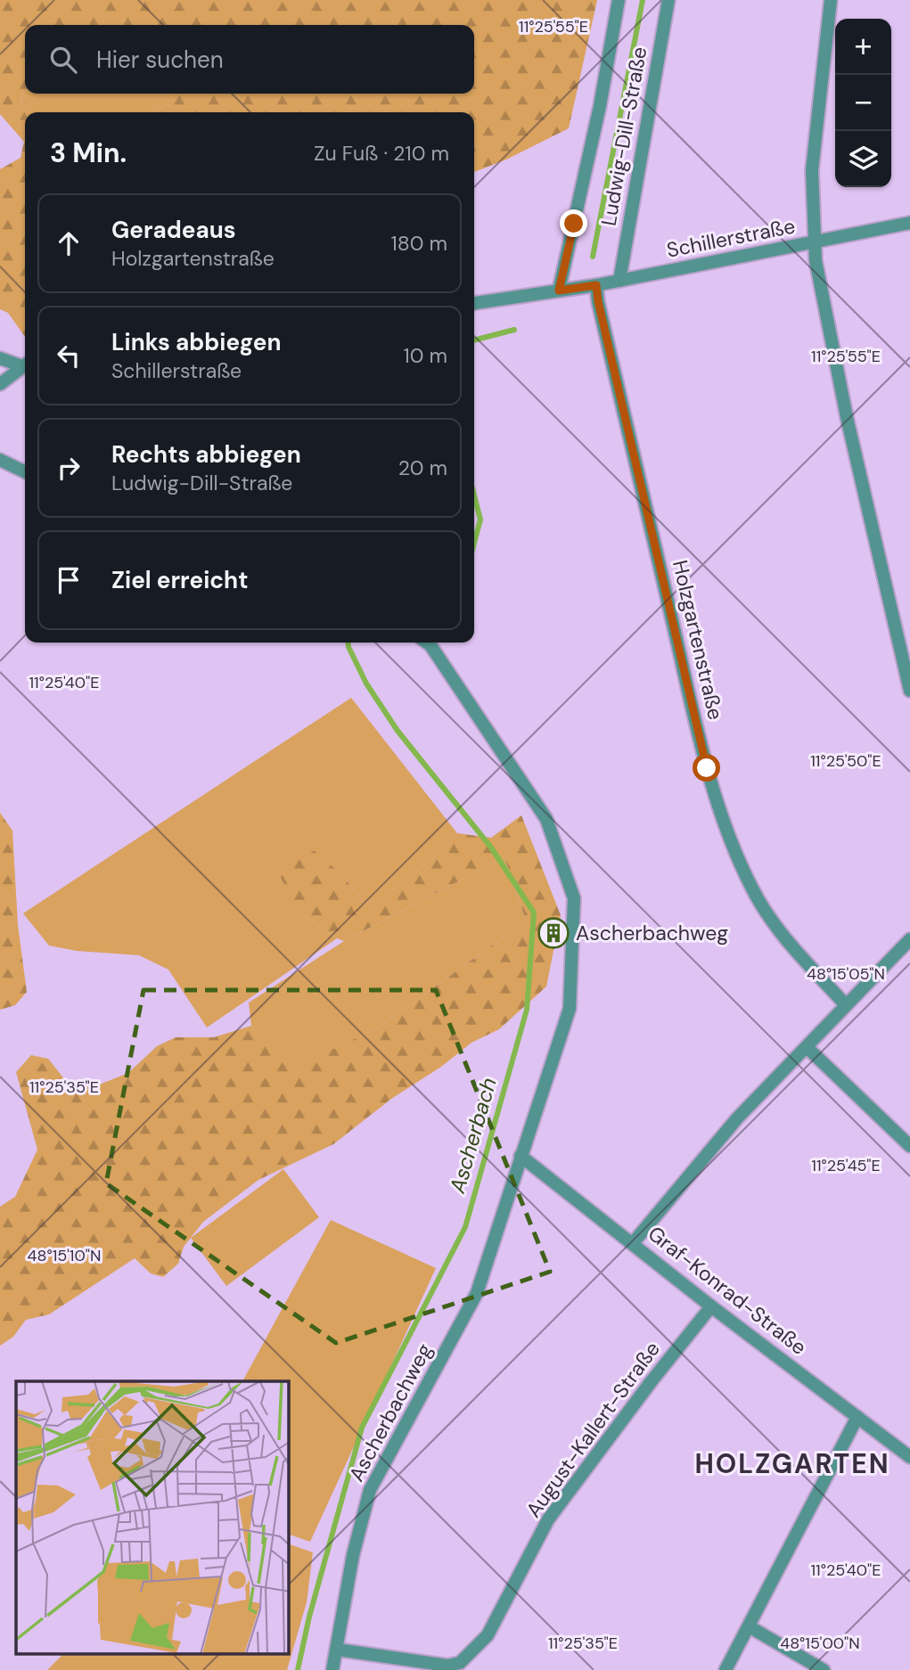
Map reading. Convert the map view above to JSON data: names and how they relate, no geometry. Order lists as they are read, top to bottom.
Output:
{
  "streets": {
    "street": [
      "Ludwig-Dill-Straße",
      "Schillerstraße",
      "Holzgartenstraße",
      "Graf-Konrad-Straße",
      "Ascherbachweg",
      "August-Kallert-Straße"
    ]
  },
  "crossings": [
    ["Ludwig-Dill-Straße", "Schillerstraße"],
    ["Schillerstraße", "Holzgartenstraße"],
    ["Graf-Konrad-Straße", "Ascherbachweg"],
    ["Graf-Konrad-Straße", "August-Kallert-Straße"],
    ["Ascherbachweg", "August-Kallert-Straße"]
  ],
  "districts": ["HOLZGARTEN"],
  "water": ["Ascherbach"],
  "places": {
    "building": ["Ascherbachweg"]
  },
  "page": {
    "map_buttons": ["+", "−"],
    "search": "Hier suchen",
    "heading": ["3 Min.", "Zu Fuß · 210 m"],
    "list": [
      ["Geradeaus", "Holzgartenstraße", "180 m"],
      ["Links abbiegen", "Schillerstraße", "10 m"],
      ["Rechts abbiegen", "Ludwig-Dill-Straße", "20 m"],
      "Ziel erreicht"
    ]
  },
  "coordinates": [
    "11°25'55\"E",
    "11°25'40\"E",
    "11°25'50\"E",
    "48°15'05\"N",
    "11°25'35\"E",
    "11°25'45\"E",
    "48°15'10\"N",
    "48°15'00\"N"
  ]
}
